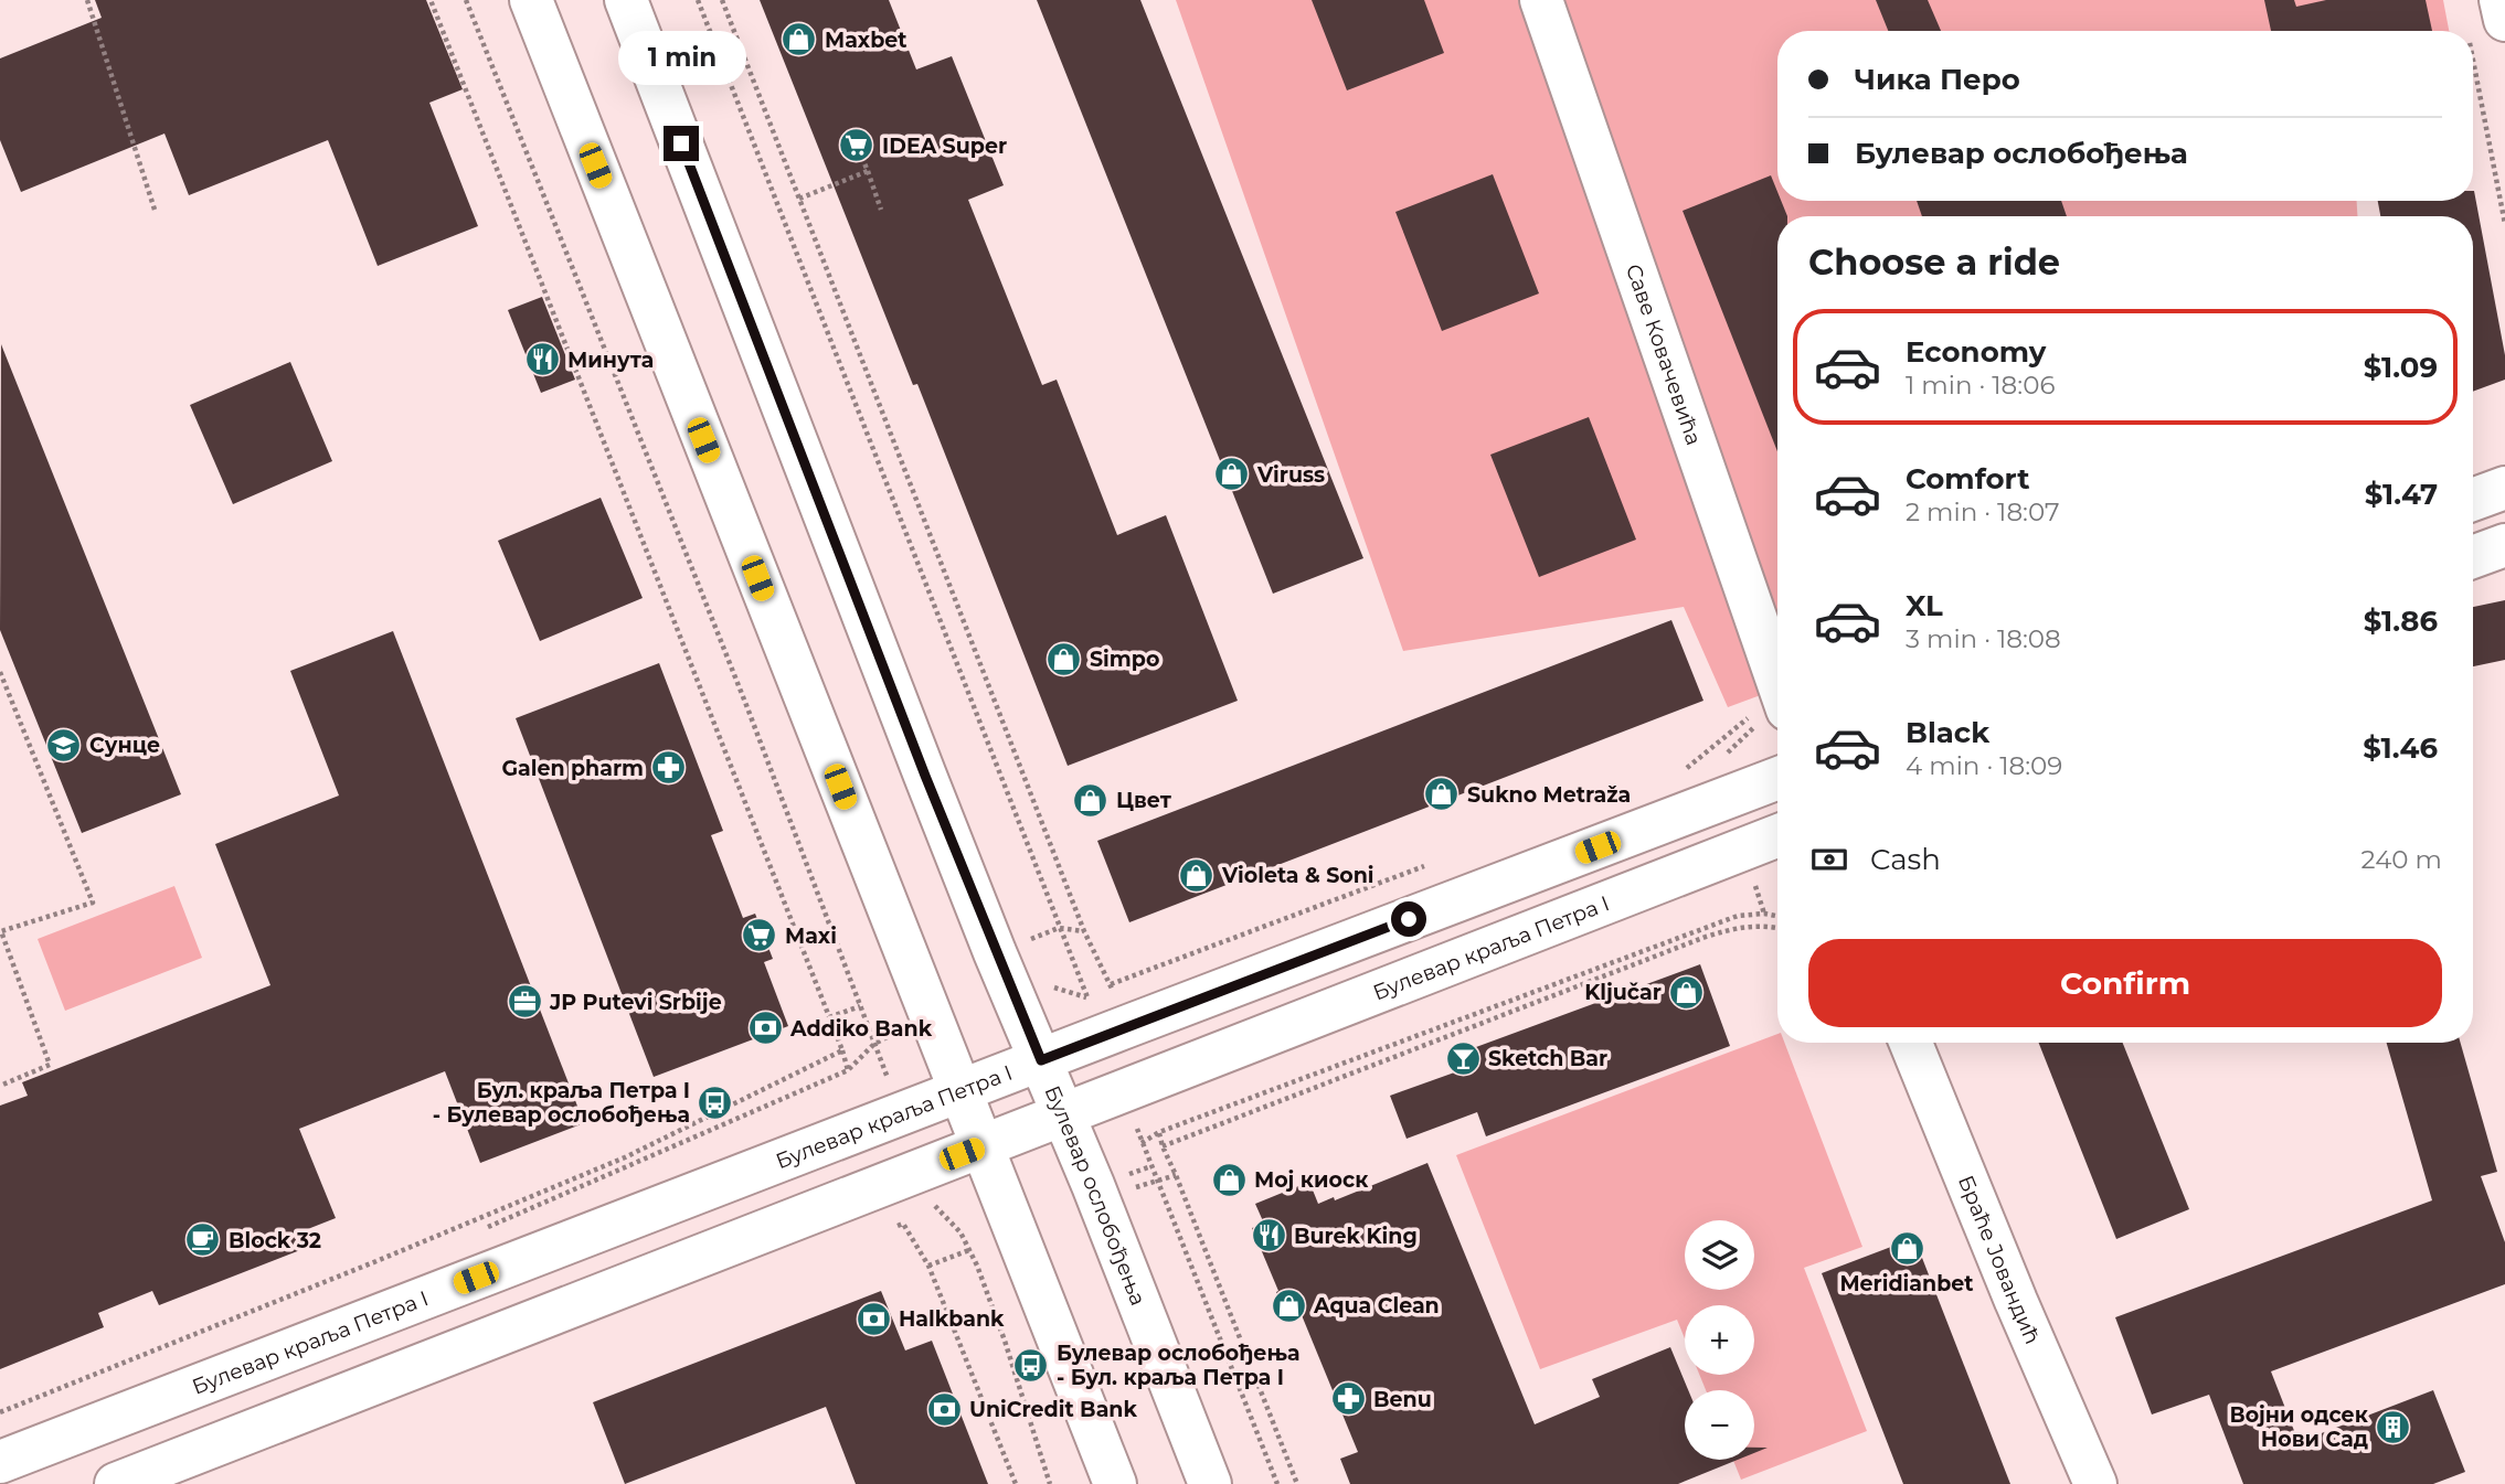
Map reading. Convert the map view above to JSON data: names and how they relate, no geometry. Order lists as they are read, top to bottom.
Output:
{
  "streets": {
    "street": [
      "Саве Ковачевића",
      "Булевар краља Петра I",
      "Булевар ослобођења",
      "Браће Јовандић"
    ]
  },
  "crossings": [
    ["Булевар краља Петра I", "Булевар ослобођења"]
  ],
  "places": {
    "shop": [
      "Maxbet",
      "Viruss",
      "Simpo",
      "Sukno Metraža",
      "Цвет",
      "Violeta & Soni",
      "Ključar",
      "Мој киоск",
      "Meridianbet",
      "Aqua Clean"
    ],
    "supermarket": ["IDEA Super", "Maxi"],
    "restaurant": ["Минута", "Burek King"],
    "school or university": ["Сунце"],
    "pharmacy": ["Galen pharm", "Benu"],
    "office": ["JP Putevi Srbije"],
    "bank": ["Addiko Bank", "Halkbank", "UniCredit Bank"],
    "bar": ["Sketch Bar"],
    "bus stop": ["Бул. краља Петра I - Булевар ослобођења", "Булевар ослобођења - Бул. краља Петра I"],
    "cafe": ["Block 32"],
    "building": ["Војни одсек Нови Сад"]
  },
  "page": {
    "bubble": "1 min",
    "banner": ["Чика Перо", "Булевар ослобођења"],
    "heading": "Choose a ride",
    "list": [
      {
        "name": "Economy",
        "note": "1 min · 18:06",
        "value": "$1.09"
      },
      {
        "name": "Comfort",
        "note": "2 min · 18:07",
        "value": "$1.47"
      },
      {
        "name": "XL",
        "note": "3 min · 18:08",
        "value": "$1.86"
      },
      {
        "name": "Black",
        "note": "4 min · 18:09",
        "value": "$1.46"
      }
    ],
    "pay": ["Cash", "240 m"],
    "buttons": "Confirm",
    "map_buttons": ["+", "−"]
  }
}
